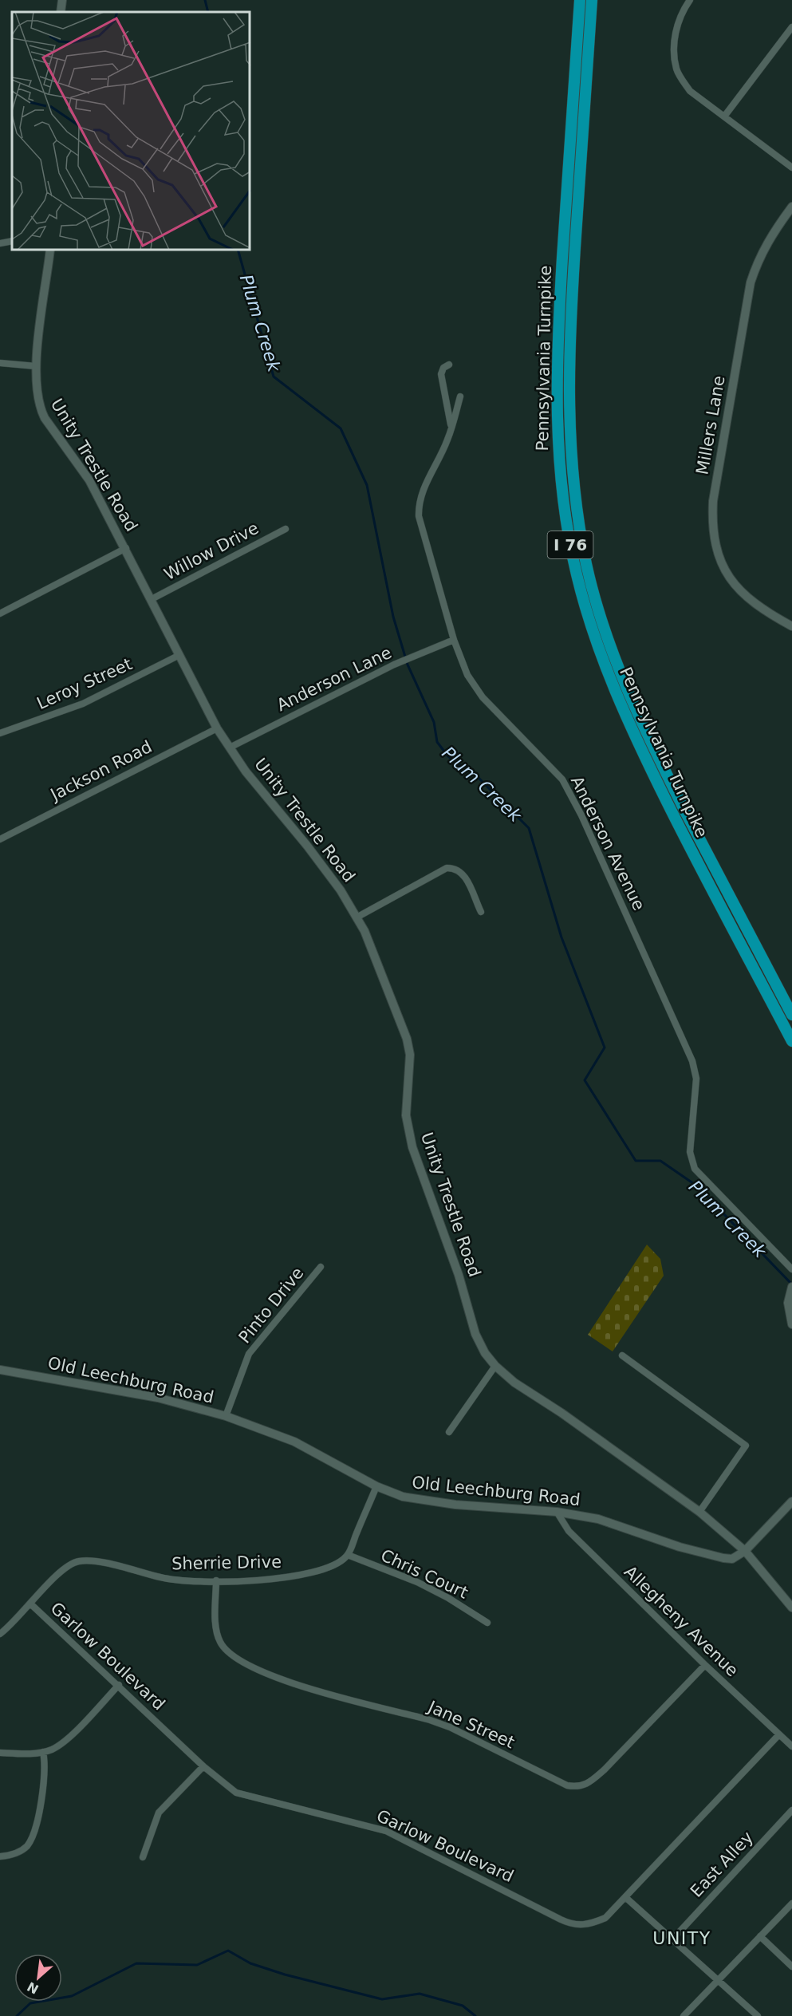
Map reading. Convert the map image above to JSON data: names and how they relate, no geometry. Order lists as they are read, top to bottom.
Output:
{
  "streets": {
    "highway": ["Pennsylvania Turnpike", "I 76"],
    "street": [
      "Millers Lane",
      "Unity Trestle Road",
      "Willow Drive",
      "Anderson Lane",
      "Leroy Street",
      "Jackson Road",
      "Anderson Avenue",
      "Pinto Drive",
      "Old Leechburg Road",
      "Sherrie Drive",
      "Chris Court",
      "Allegheny Avenue",
      "Garlow Boulevard",
      "Jane Street",
      "East Alley"
    ]
  },
  "crossings": [
    ["Unity Trestle Road", "Willow Drive"],
    ["Unity Trestle Road", "Anderson Lane"],
    ["Unity Trestle Road", "Leroy Street"],
    ["Unity Trestle Road", "Jackson Road"],
    ["Unity Trestle Road", "Old Leechburg Road"],
    ["Anderson Lane", "Anderson Avenue"],
    ["Pinto Drive", "Old Leechburg Road"],
    ["Old Leechburg Road", "Allegheny Avenue"],
    ["Sherrie Drive", "Chris Court"],
    ["Sherrie Drive", "Garlow Boulevard"],
    ["Sherrie Drive", "Jane Street"],
    ["Allegheny Avenue", "Garlow Boulevard"],
    ["Allegheny Avenue", "Jane Street"]
  ],
  "districts": ["UNITY"],
  "water": ["Plum Creek"],
  "north": "bottom left"
}
